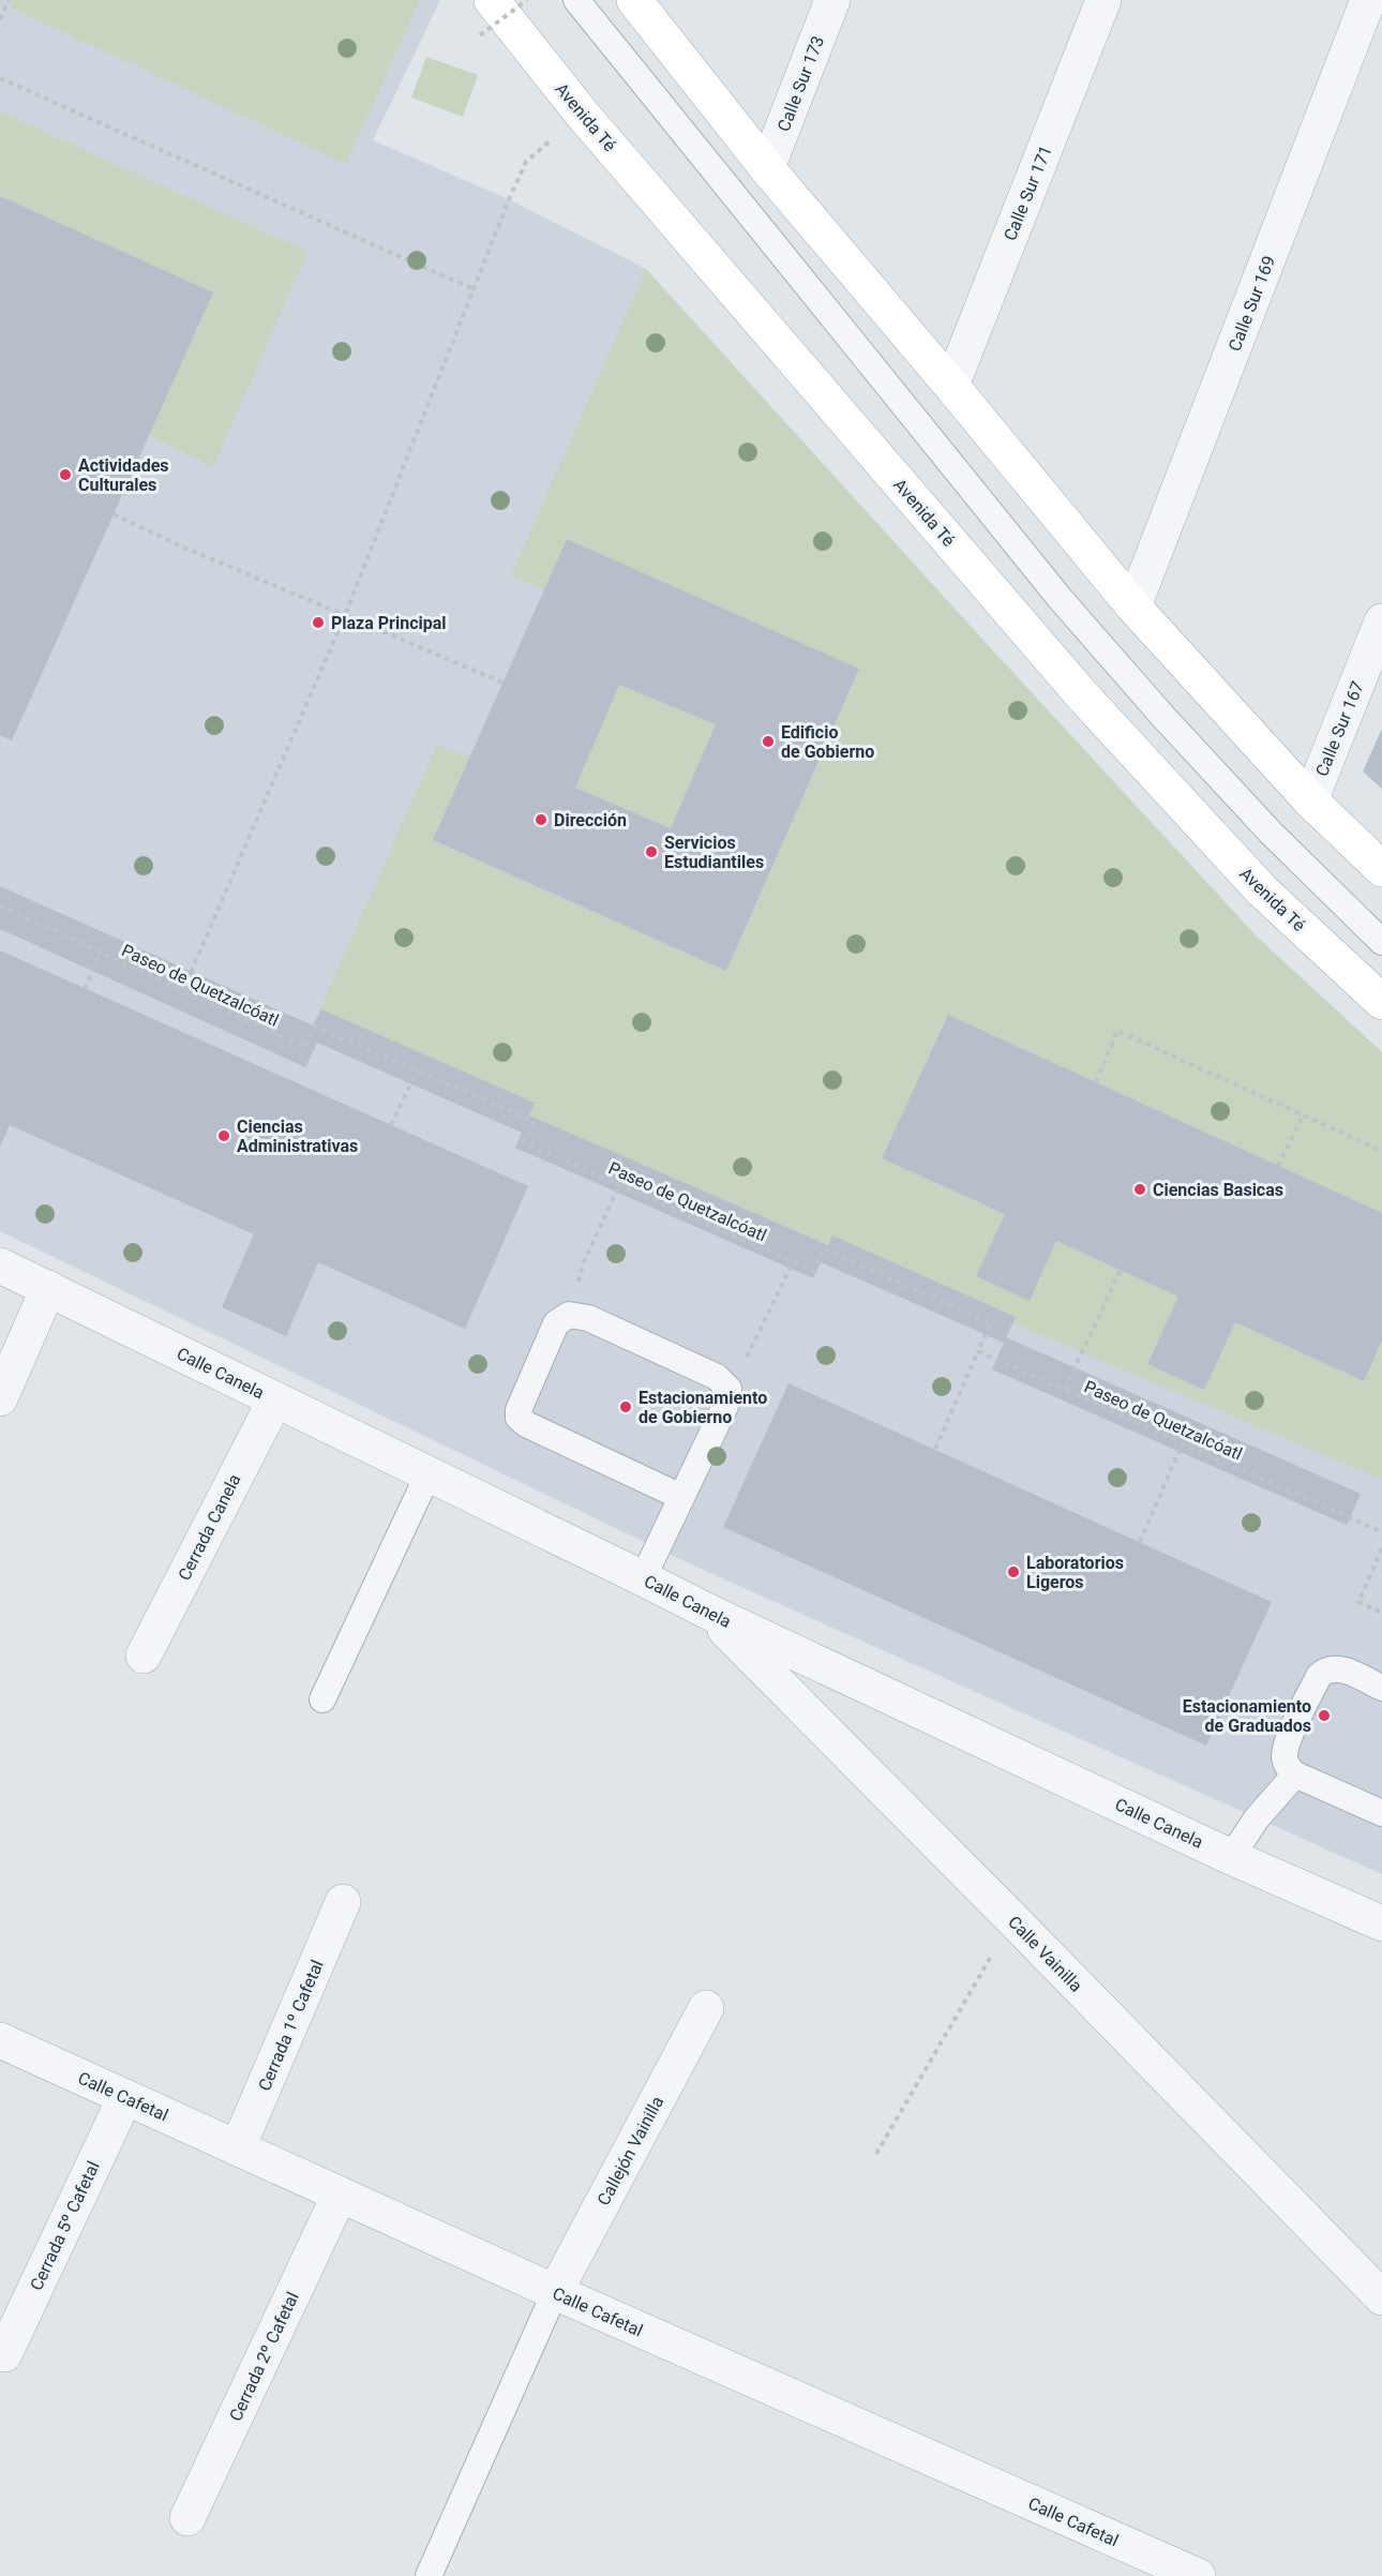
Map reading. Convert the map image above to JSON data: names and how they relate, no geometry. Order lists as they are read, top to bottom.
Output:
{
  "streets": {
    "main road": ["Avenida Té"],
    "street": [
      "Calle Sur 173",
      "Calle Sur 171",
      "Calle Sur 169",
      "Calle Sur 167",
      "Calle Canela",
      "Cerrada Canela",
      "Calle Vainilla",
      "Cerrada 1º Cafetal",
      "Calle Cafetal",
      "Callejón Vainilla",
      "Cerrada 5º Cafetal",
      "Cerrada 2º Cafetal"
    ],
    "path": ["Paseo de Quetzalcóatl"]
  },
  "crossings": [
    ["Calle Canela", "Cerrada Canela"],
    ["Calle Canela", "Calle Vainilla"],
    ["Cerrada 1º Cafetal", "Calle Cafetal"],
    ["Calle Cafetal", "Callejón Vainilla"],
    ["Calle Cafetal", "Cerrada 5º Cafetal"],
    ["Calle Cafetal", "Cerrada 2º Cafetal"]
  ],
  "places": [
    "Actividades Culturales",
    "Plaza Principal",
    "Edificio de Gobierno",
    "Dirección",
    "Servicios Estudiantiles",
    "Ciencias Administrativas",
    "Ciencias Basicas",
    "Estacionamiento de Gobierno",
    "Laboratorios Ligeros",
    "Estacionamiento de Graduados"
  ]
}
